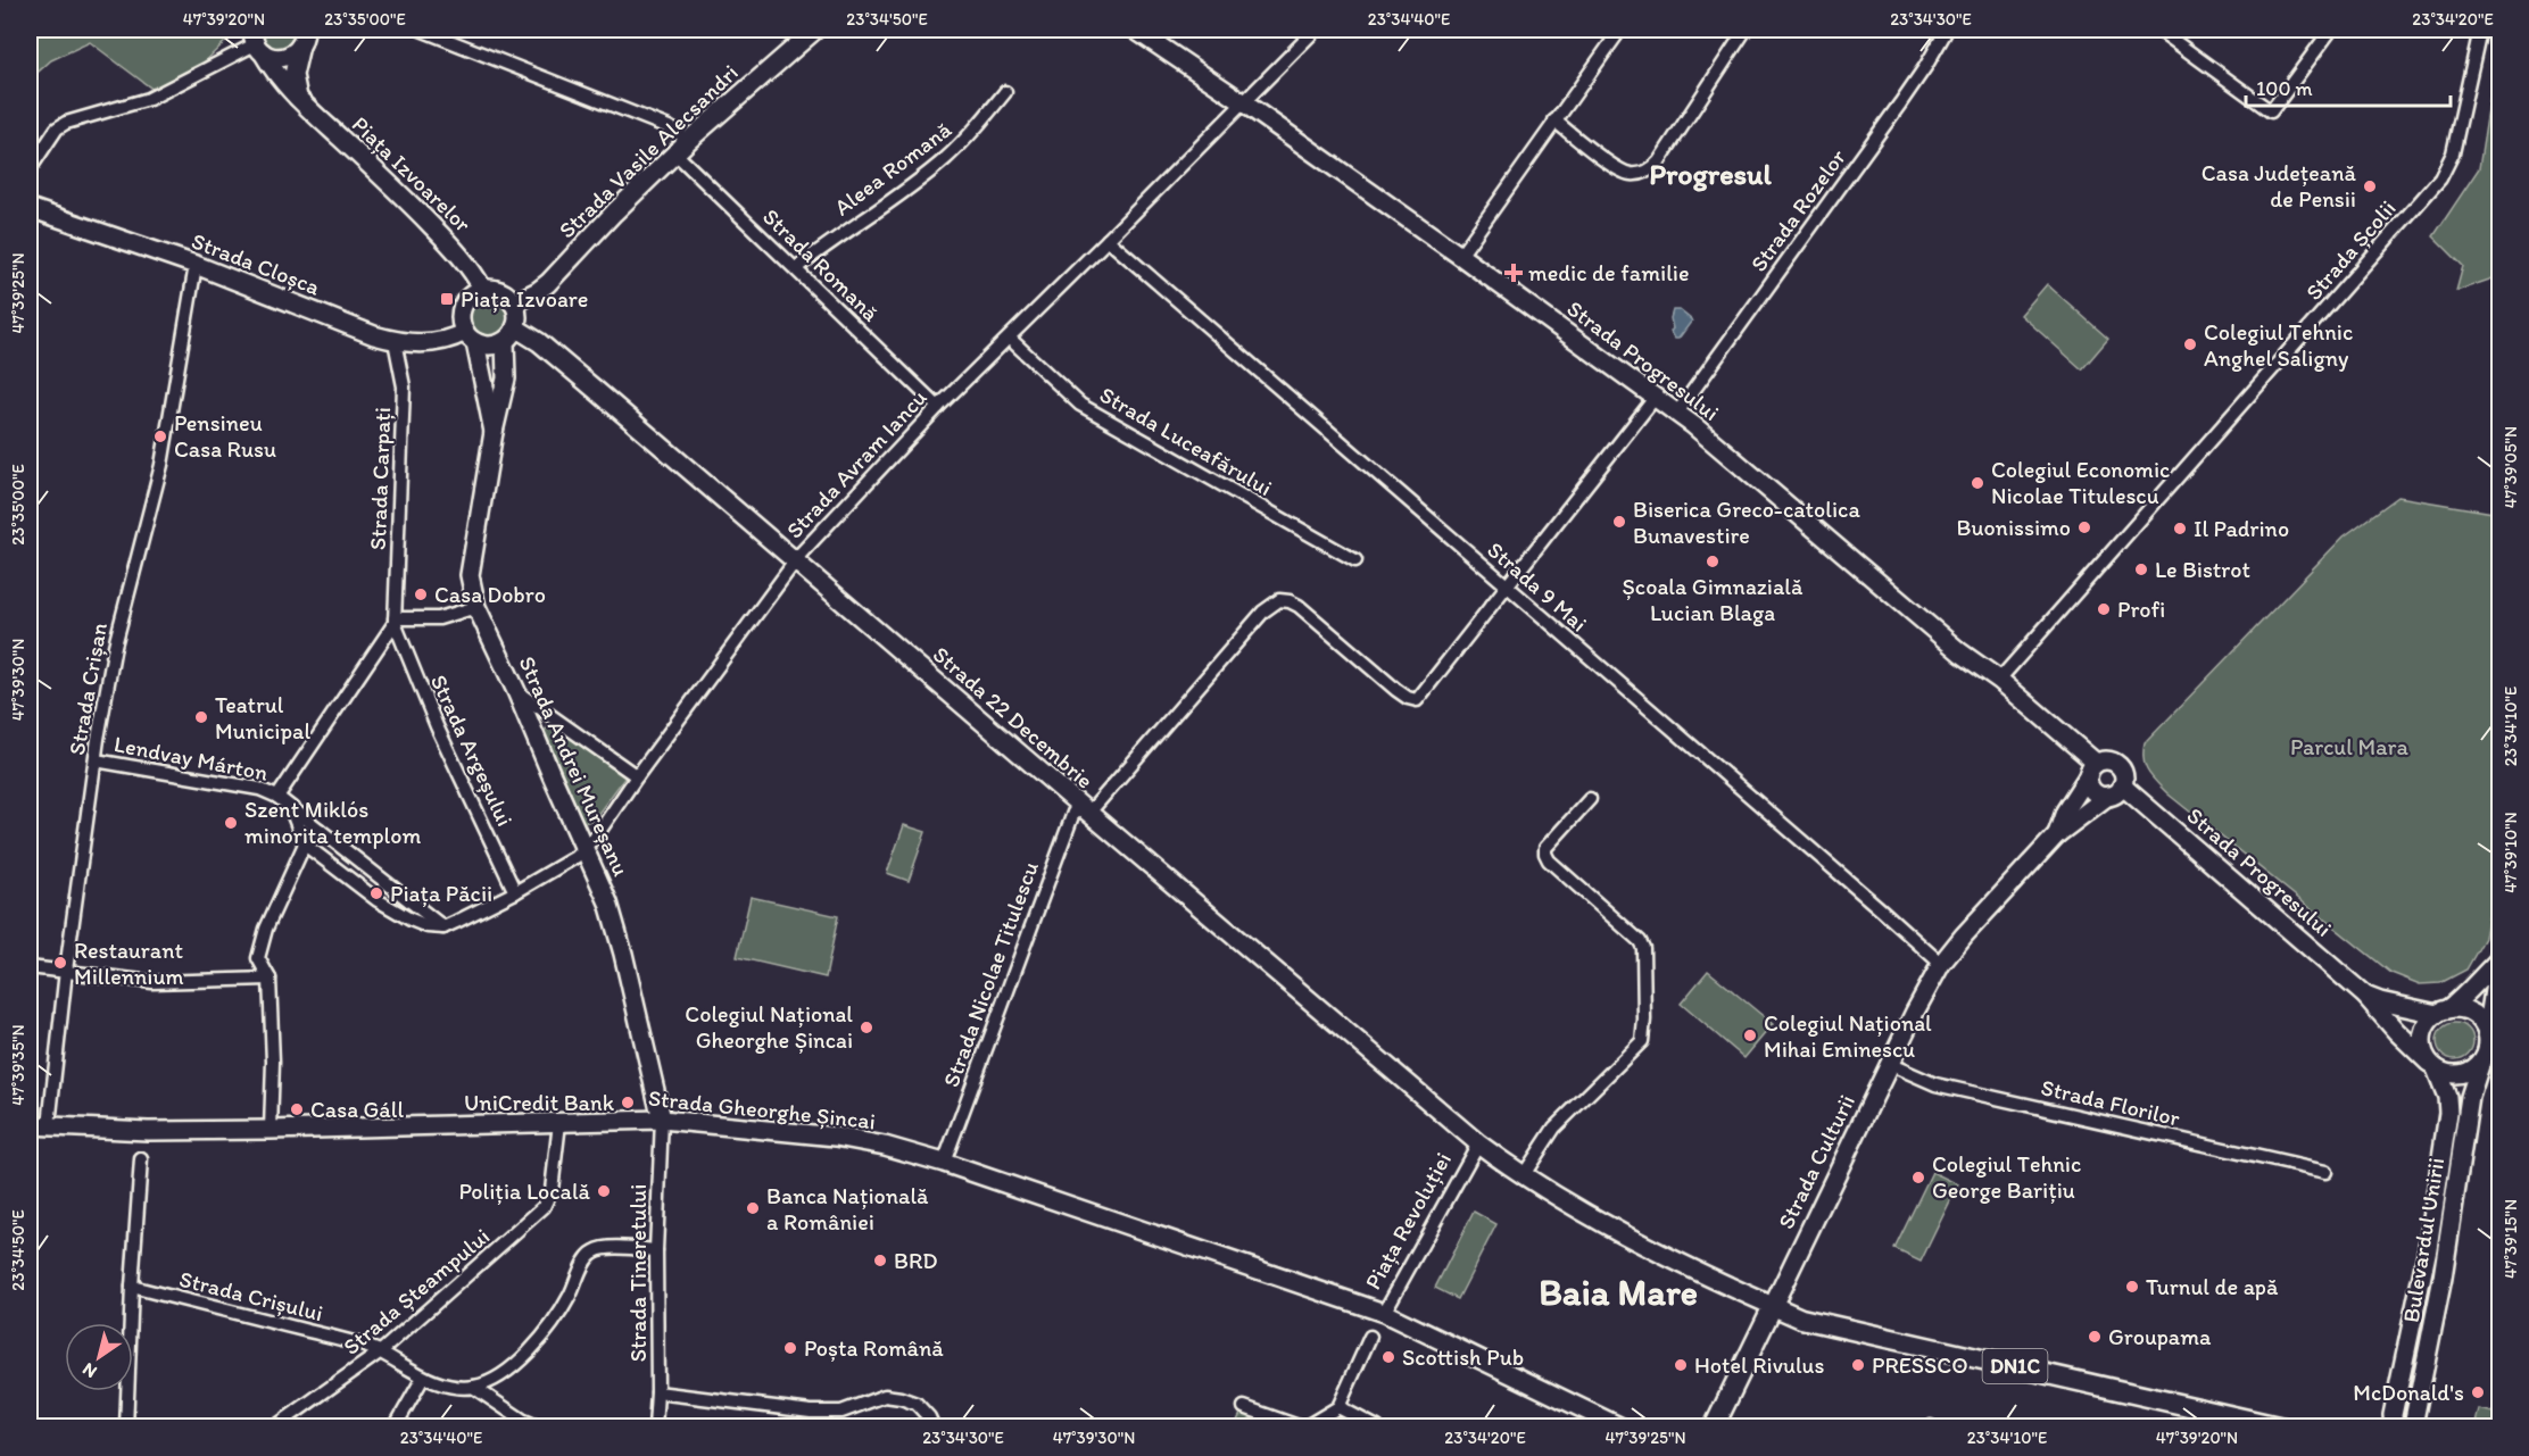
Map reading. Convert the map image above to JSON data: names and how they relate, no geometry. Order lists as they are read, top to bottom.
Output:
{
  "streets": {
    "main road": [
      "Strada Vasile Alecsandri",
      "Piața Izvoarelor",
      "Strada Cloșca",
      "Strada Progresului",
      "Strada 22 Decembrie",
      "Strada Andrei Mureșanu",
      "Strada Gheorghe Șincai",
      "Strada Culturii",
      "Piața Revoluției",
      "Bulevardul Unirii",
      "DN1C"
    ],
    "street": [
      "Aleea Romană",
      "Strada Rozelor",
      "Strada Școlii",
      "Strada Romană",
      "Strada Luceafărului",
      "Strada Avram Iancu",
      "Strada Carpați",
      "Strada 9 Mai",
      "Strada Crișan",
      "Strada Argeșului",
      "Lendvay Márton",
      "Strada Nicolae Titulescu",
      "Strada Florilor",
      "Strada Tineretului",
      "Strada Șteampului",
      "Strada Crișului"
    ]
  },
  "crossings": [
    ["Strada Vasile Alecsandri", "Piața Izvoarelor"],
    ["Strada Vasile Alecsandri", "Strada Cloșca"],
    ["Strada Vasile Alecsandri", "Strada Romană"],
    ["Strada Vasile Alecsandri", "Strada 22 Decembrie"],
    ["Strada Vasile Alecsandri", "Strada Andrei Mureșanu"],
    ["Aleea Romană", "Strada Romană"],
    ["Piața Izvoarelor", "Strada Cloșca"],
    ["Piața Izvoarelor", "Strada 22 Decembrie"],
    ["Piața Izvoarelor", "Strada Andrei Mureșanu"],
    ["Strada Rozelor", "Strada Progresului"],
    ["Strada Școlii", "Strada Progresului"],
    ["Strada Cloșca", "Strada Carpați"],
    ["Strada Cloșca", "Strada Crișan"],
    ["Strada Cloșca", "Strada 22 Decembrie"],
    ["Strada Cloșca", "Strada Andrei Mureșanu"],
    ["Strada Romană", "Strada Avram Iancu"],
    ["Strada Progresului", "Strada Avram Iancu"],
    ["Strada Progresului", "Strada Culturii"],
    ["Strada Progresului", "Bulevardul Unirii"],
    ["Strada Luceafărului", "Strada Avram Iancu"],
    ["Strada Avram Iancu", "Strada 9 Mai"],
    ["Strada Avram Iancu", "Strada 22 Decembrie"],
    ["Strada Avram Iancu", "Strada Argeșului"],
    ["Strada Avram Iancu", "Strada Andrei Mureșanu"],
    ["Strada Carpați", "Strada Argeșului"],
    ["Strada 9 Mai", "Strada Nicolae Titulescu"],
    ["Strada 9 Mai", "Strada Culturii"],
    ["Strada Crișan", "Lendvay Márton"],
    ["Strada Crișan", "Strada Gheorghe Șincai"],
    ["Strada 22 Decembrie", "Strada Andrei Mureșanu"],
    ["Strada 22 Decembrie", "Strada Nicolae Titulescu"],
    ["Strada 22 Decembrie", "Piața Revoluției"],
    ["Strada Andrei Mureșanu", "Strada Gheorghe Șincai"],
    ["Strada Andrei Mureșanu", "Strada Tineretului"],
    ["Strada Nicolae Titulescu", "Strada Gheorghe Șincai"],
    ["Strada Florilor", "Strada Culturii"],
    ["Strada Gheorghe Șincai", "Piața Revoluției"],
    ["Strada Gheorghe Șincai", "Strada Tineretului"],
    ["Strada Gheorghe Șincai", "Strada Șteampului"],
    ["Strada Culturii", "Piața Revoluției"],
    ["Strada Culturii", "DN1C"],
    ["Piața Revoluției", "DN1C"],
    ["Strada Șteampului", "Strada Crișului"]
  ],
  "districts": ["Progresul", "Baia Mare"],
  "parks": ["Parcul Mara"],
  "places": {
    "other": [
      "Casa Județeană de Pensii",
      "Colegiul Tehnic Anghel Saligny",
      "Pensineu Casa Rusu",
      "Colegiul Economic Nicolae Titulescu",
      "Biserica Greco-catolica Bunavestire",
      "Buonissimo",
      "Il Padrino",
      "Școala Gimnazială Lucian Blaga",
      "Le Bistrot",
      "Casa Dobro",
      "Profi",
      "Teatrul Municipal",
      "Szent Miklós minorita templom",
      "Piața Păcii",
      "Restaurant Millennium",
      "Colegiul Național Gheorghe Șincai",
      "Colegiul Național Mihai Eminescu",
      "UniCredit Bank",
      "Casa Gáll",
      "Colegiul Tehnic George Barițiu",
      "Poliția Locală",
      "Banca Națională a României",
      "BRD",
      "Turnul de apă",
      "Groupama",
      "Poșta Română",
      "Scottish Pub",
      "Hotel Rivulus",
      "PRESSCO",
      "McDonald's"
    ],
    "health": ["medic de familie"],
    "transit": ["Piața Izvoare"]
  },
  "scale_bar": "100 m",
  "north": "bottom left",
  "coordinates": [
    "47°39'20\"N",
    "23°35'00\"E",
    "23°34'50\"E",
    "23°34'40\"E",
    "23°34'30\"E",
    "23°34'20\"E",
    "47°39'25\"N",
    "47°39'05\"N",
    "47°39'30\"N",
    "23°34'10\"E",
    "47°39'10\"N",
    "47°39'35\"N",
    "47°39'15\"N"
  ]
}
